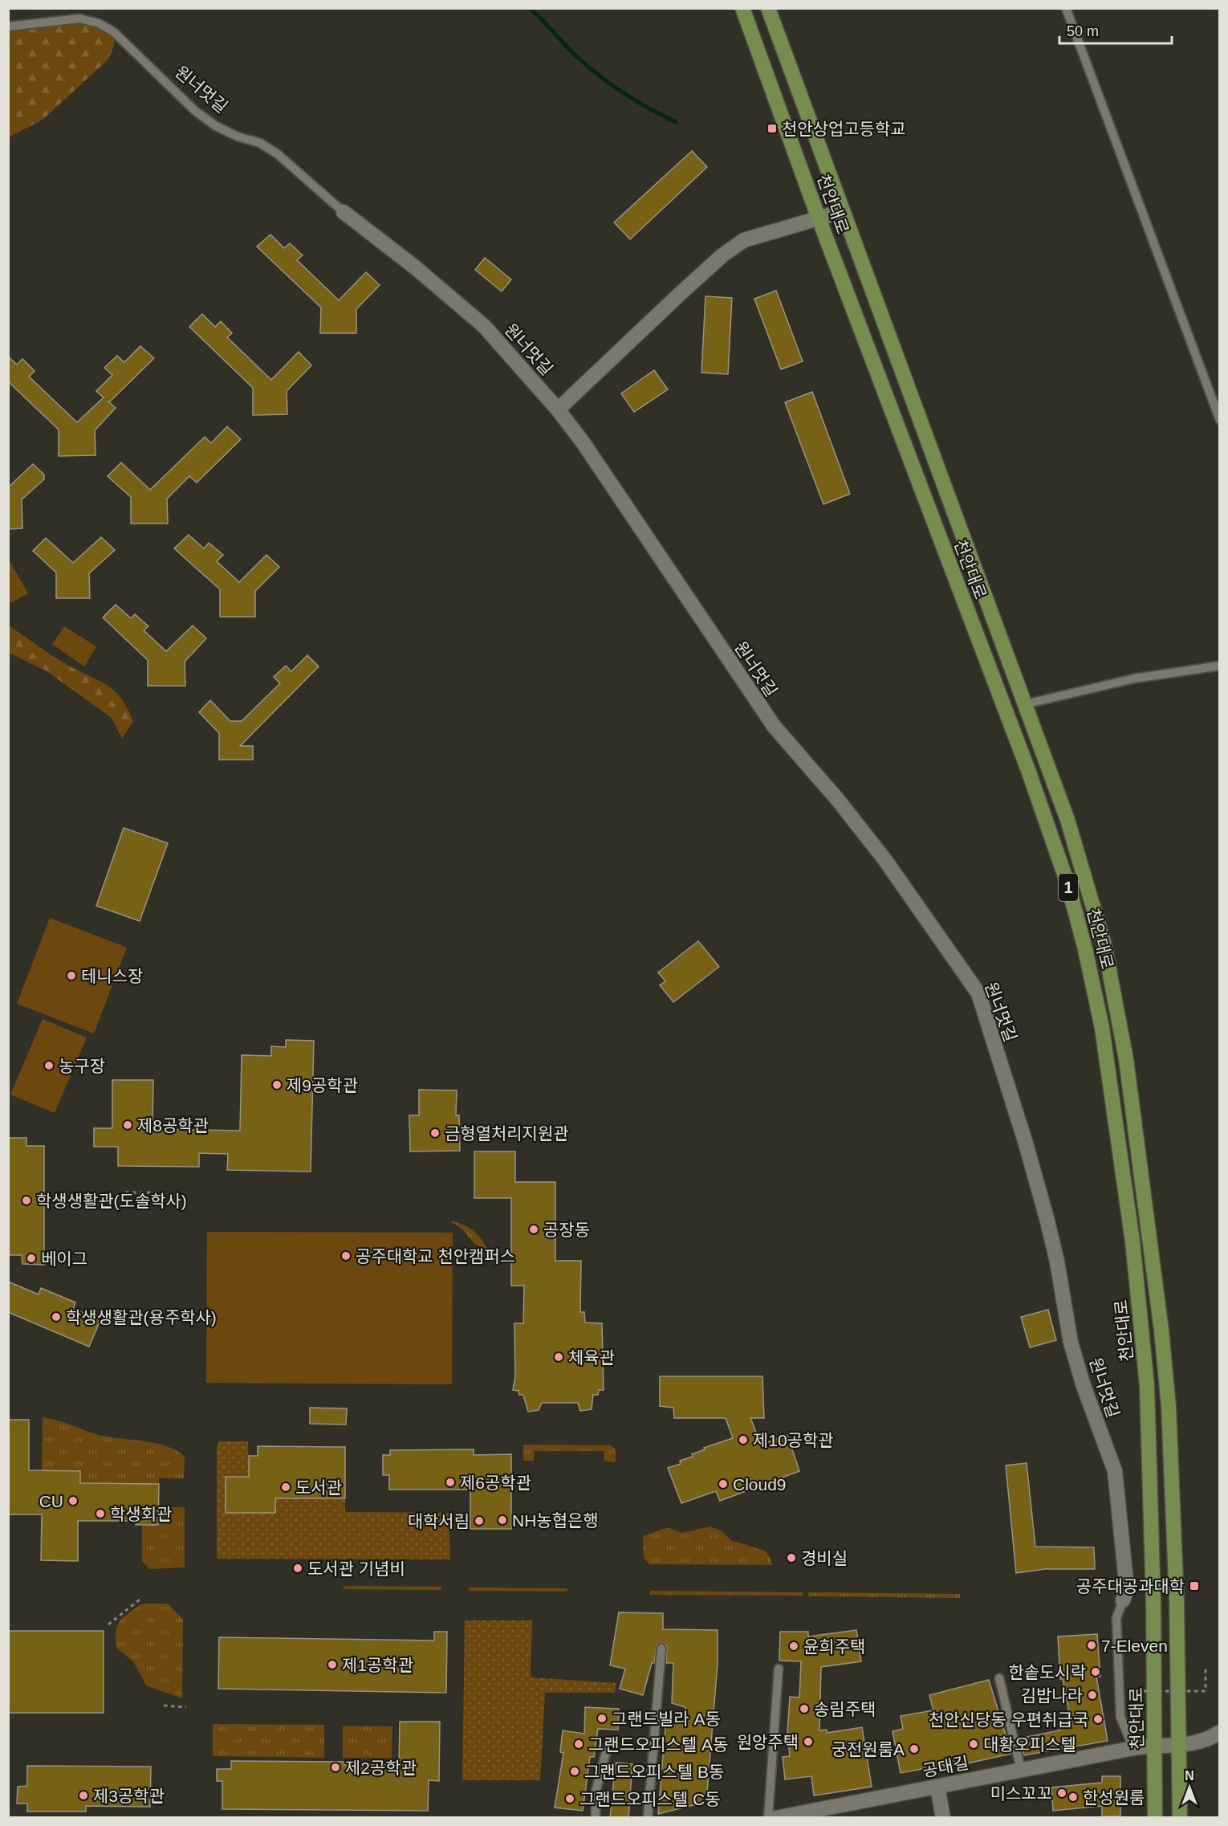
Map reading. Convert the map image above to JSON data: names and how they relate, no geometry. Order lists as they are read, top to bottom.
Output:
{
  "streets": {
    "main road": ["천안대로", "1"],
    "street": ["원너멋길", "공대길"]
  },
  "crossings": [
    ["천안대로", "공대길"]
  ],
  "places": {
    "transit": ["천안상업고등학교", "공주대공과대학"],
    "other": [
      "테니스장",
      "농구장",
      "제9공학관",
      "제8공학관",
      "금형열처리지원관",
      "학생생활관(도솔학사)",
      "공장동",
      "공주대학교 천안캠퍼스",
      "베이그",
      "학생생활관(용주학사)",
      "체육관",
      "제10공학관",
      "제6공학관",
      "Cloud9",
      "도서관",
      "CU",
      "학생회관",
      "NH농협은행",
      "대학서림",
      "경비실",
      "도서관 기념비",
      "7-Eleven",
      "윤희주택",
      "제1공학관",
      "한솥도시락",
      "김밥나라",
      "송림주택",
      "그랜드빌라 A동",
      "천안신당동 우편취급국",
      "원앙주택",
      "그랜드오피스텔 A동",
      "대황오피스텔",
      "궁전원룸A",
      "제2공학관",
      "그랜드오피스텔 B동",
      "미스꼬꼬",
      "제3공학관",
      "한성원룸",
      "그랜드오피스텔 C동"
    ]
  },
  "scale_bar": "50 m",
  "north": "top"
}
